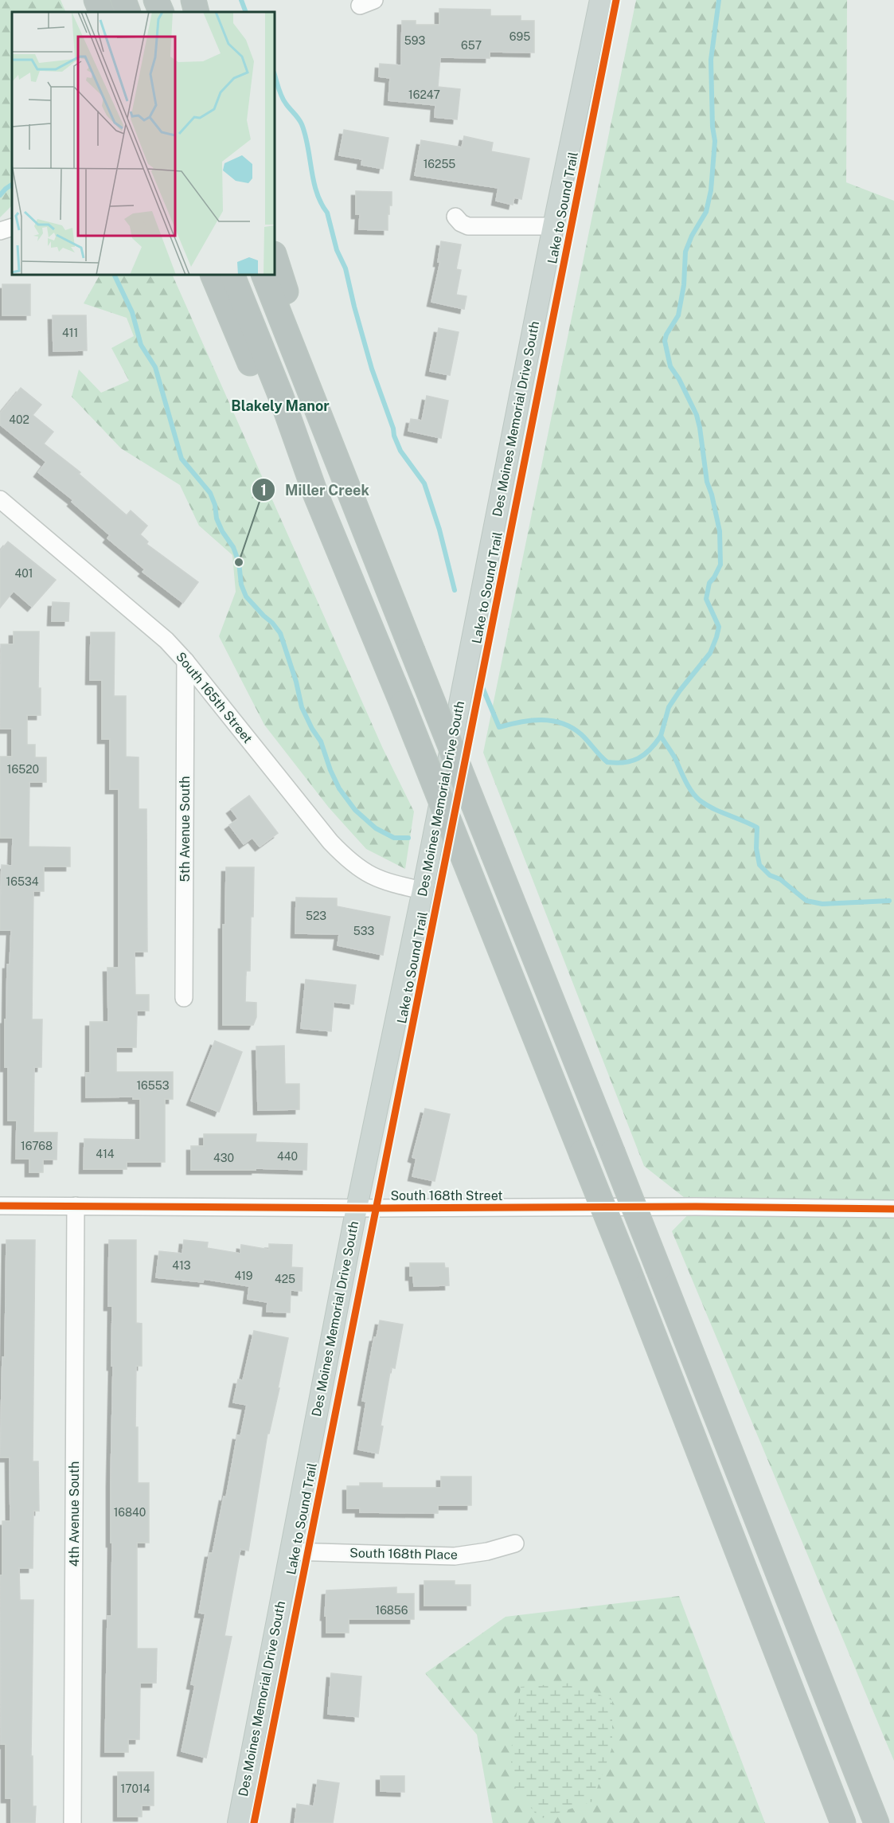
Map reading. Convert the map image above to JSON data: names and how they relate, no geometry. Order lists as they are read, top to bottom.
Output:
{
  "streets": {
    "main road": ["Des Moines Memorial Drive South"],
    "street": [
      "South 165th Street",
      "5th Avenue South",
      "South 168th Street",
      "4th Avenue South",
      "South 168th Place"
    ],
    "cycle path": ["Lake to Sound Trail"]
  },
  "crossings": [
    ["Des Moines Memorial Drive South", "South 165th Street"],
    ["Des Moines Memorial Drive South", "South 168th Street"],
    ["Des Moines Memorial Drive South", "South 168th Place"],
    ["South 165th Street", "5th Avenue South"],
    ["South 168th Street", "4th Avenue South"]
  ],
  "districts": ["Blakely Manor"],
  "places": ["Miller Creek"],
  "house_numbers": [
    "695",
    "593",
    "657",
    "16247",
    "16255",
    "411",
    "402",
    "401",
    "16520",
    "16534",
    "523",
    "533",
    "16553",
    "16768",
    "414",
    "440",
    "430",
    "413",
    "419",
    "425",
    "16840",
    "16856",
    "17014"
  ]
}
